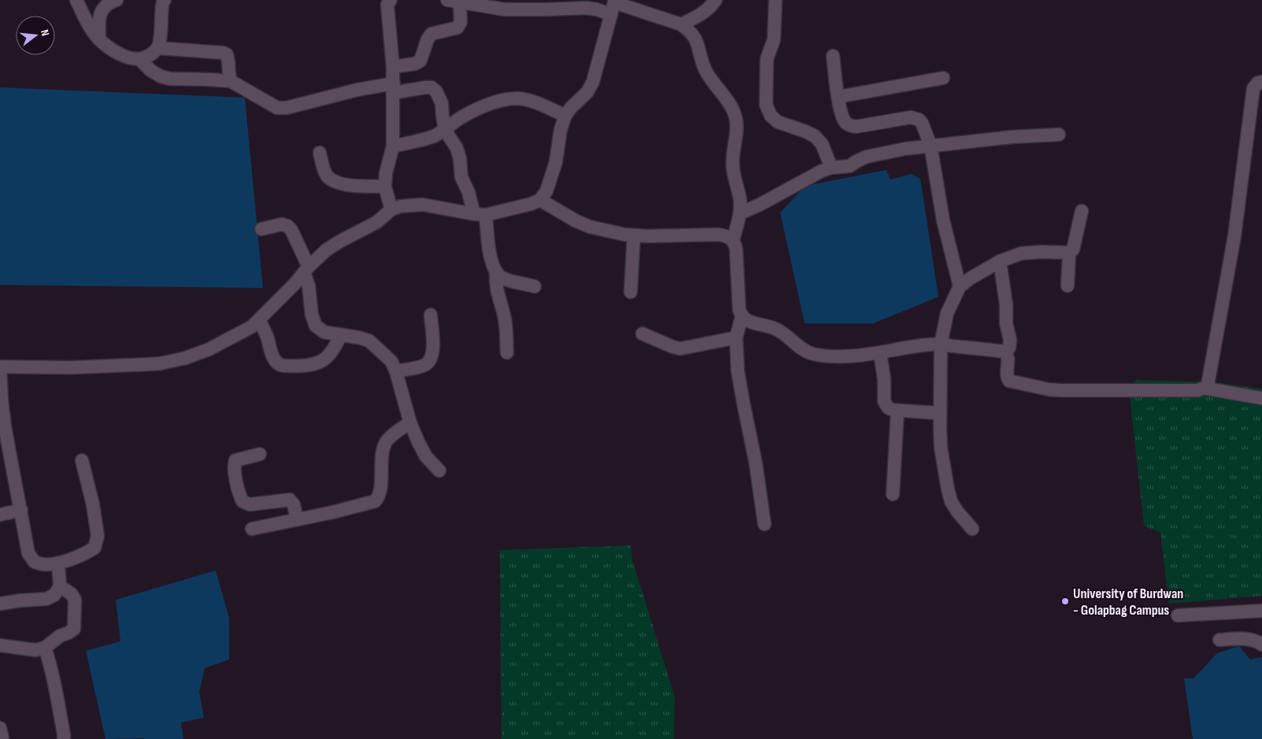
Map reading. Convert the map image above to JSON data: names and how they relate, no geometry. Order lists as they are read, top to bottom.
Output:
{
  "places": ["University of Burdwan - Golapbag Campus"],
  "north": "right"
}
